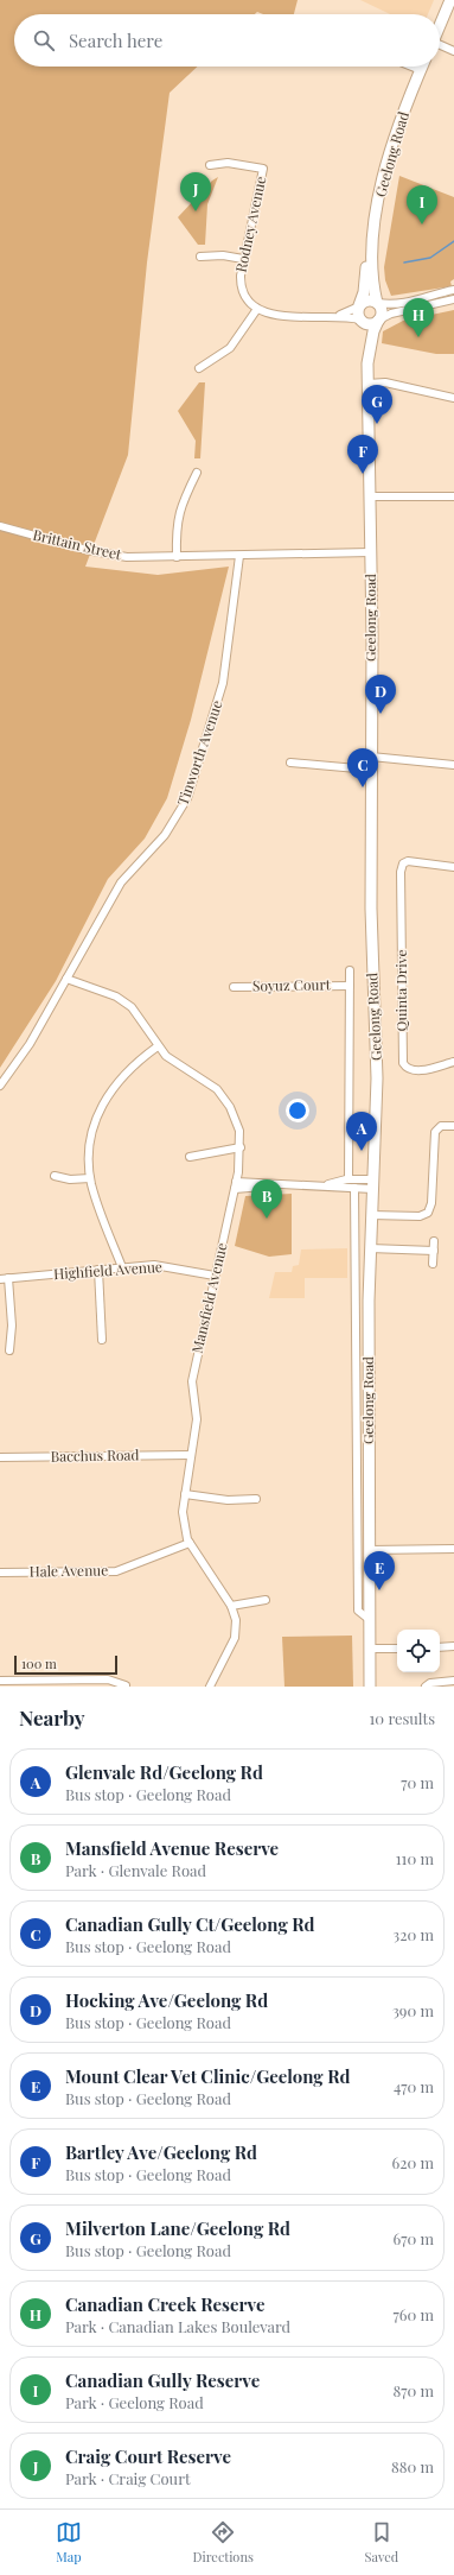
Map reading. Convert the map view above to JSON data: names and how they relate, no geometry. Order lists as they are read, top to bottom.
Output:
{
  "streets": {
    "main road": ["Geelong Road"],
    "street": [
      "Rodney Avenue",
      "Brittain Street",
      "Tinworth Avenue",
      "Soyuz Court",
      "Quinta Drive",
      "Highfield Avenue",
      "Mansfield Avenue",
      "Bacchus Road",
      "Hale Avenue"
    ]
  },
  "crossings": [
    ["Geelong Road", "Soyuz Court"],
    ["Brittain Street", "Tinworth Avenue"],
    ["Tinworth Avenue", "Mansfield Avenue"],
    ["Highfield Avenue", "Mansfield Avenue"],
    ["Mansfield Avenue", "Bacchus Road"],
    ["Mansfield Avenue", "Hale Avenue"]
  ],
  "scale_bar": "100 m",
  "page": {
    "search": "Search here",
    "pins": [
      "J",
      "I",
      "H",
      "G",
      "F",
      "D",
      "C",
      "A",
      "B",
      "E"
    ],
    "scale": "100 m",
    "heading": ["Nearby", "10 results"],
    "list": [
      {
        "mark": "A",
        "name": "Glenvale Rd/Geelong Rd",
        "note": "Bus stop · Geelong Road",
        "value": "70 m"
      },
      {
        "mark": "B",
        "name": "Mansfield Avenue Reserve",
        "note": "Park · Glenvale Road",
        "value": "110 m"
      },
      {
        "mark": "C",
        "name": "Canadian Gully Ct/Geelong Rd",
        "note": "Bus stop · Geelong Road",
        "value": "320 m"
      },
      {
        "mark": "D",
        "name": "Hocking Ave/Geelong Rd",
        "note": "Bus stop · Geelong Road",
        "value": "390 m"
      },
      {
        "mark": "E",
        "name": "Mount Clear Vet Clinic/Geelong Rd",
        "note": "Bus stop · Geelong Road",
        "value": "470 m"
      },
      {
        "mark": "F",
        "name": "Bartley Ave/Geelong Rd",
        "note": "Bus stop · Geelong Road",
        "value": "620 m"
      },
      {
        "mark": "G",
        "name": "Milverton Lane/Geelong Rd",
        "note": "Bus stop · Geelong Road",
        "value": "670 m"
      },
      {
        "mark": "H",
        "name": "Canadian Creek Reserve",
        "note": "Park · Canadian Lakes Boulevard",
        "value": "760 m"
      },
      {
        "mark": "I",
        "name": "Canadian Gully Reserve",
        "note": "Park · Geelong Road",
        "value": "870 m"
      },
      {
        "mark": "J",
        "name": "Craig Court Reserve",
        "note": "Park · Craig Court",
        "value": "880 m"
      }
    ],
    "nav": ["Map", "Directions", "Saved"]
  }
}
